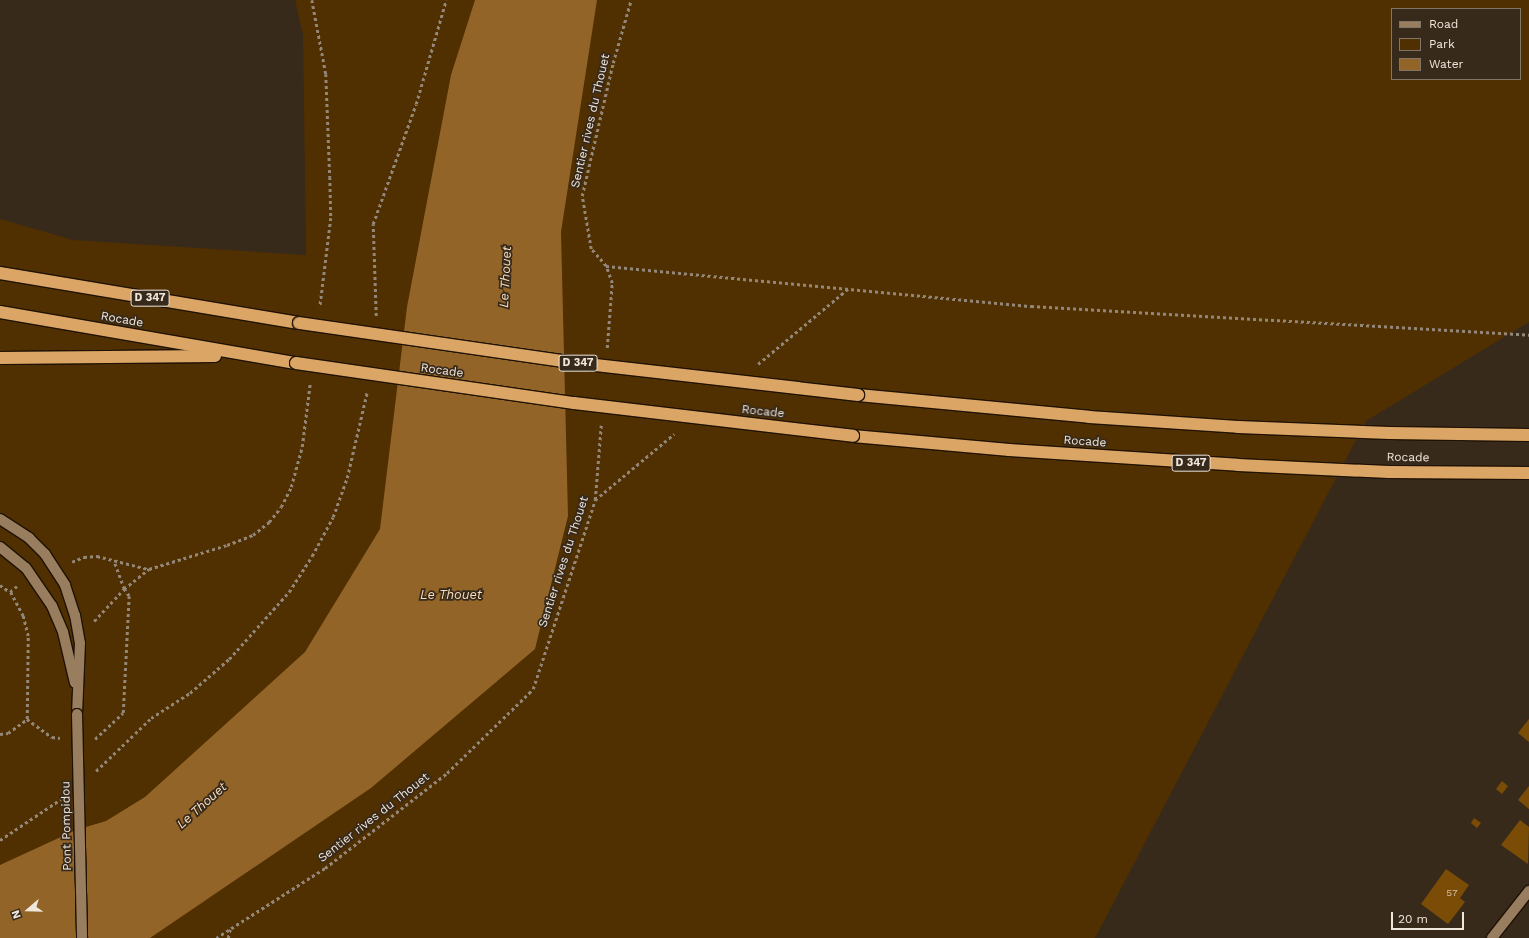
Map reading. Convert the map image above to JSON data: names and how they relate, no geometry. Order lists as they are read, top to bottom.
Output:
{
  "streets": {
    "highway": ["D 347", "Rocade"],
    "main road": ["Pont Pompidou"],
    "path": ["Sentier rives du Thouet"]
  },
  "water": ["Le Thouet"],
  "house_numbers": ["57"],
  "legend": ["Road", "Park", "Water"],
  "scale_bar": "20 m",
  "north": "left"
}
